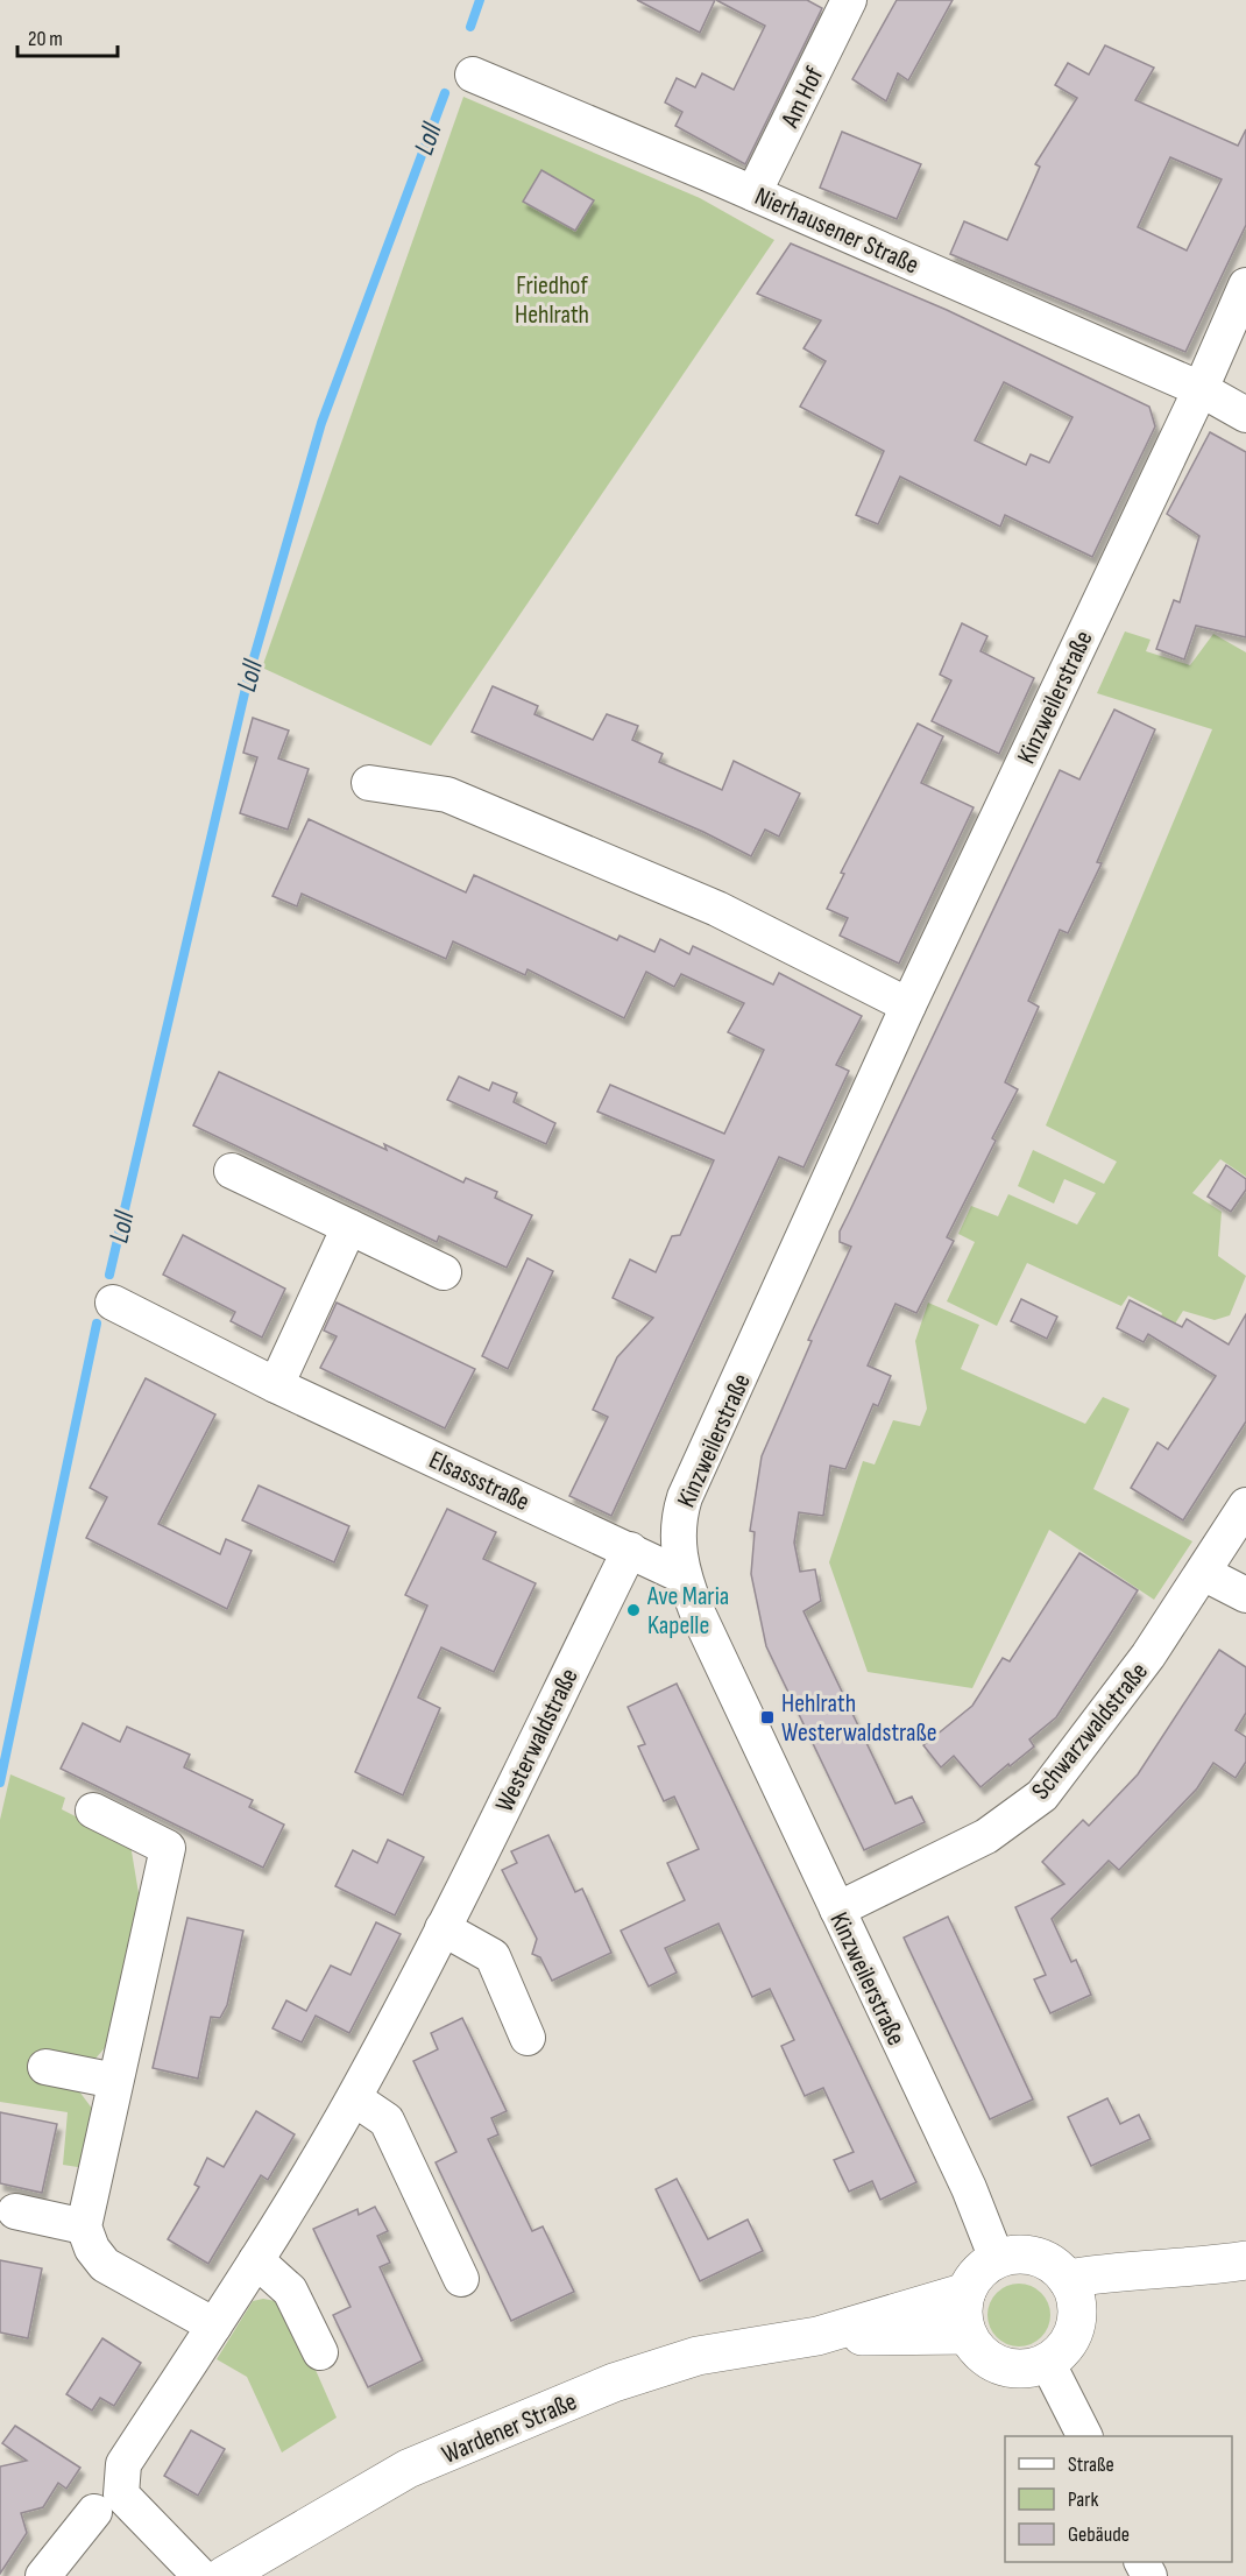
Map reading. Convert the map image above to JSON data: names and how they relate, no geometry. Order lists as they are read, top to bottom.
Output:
{
  "streets": {
    "street": [
      "Am Hof",
      "Nierhausener Straße",
      "Kinzweilerstraße",
      "Elsassstraße",
      "Schwarzwaldstraße",
      "Westerwaldstraße",
      "Wardener Straße"
    ]
  },
  "crossings": [
    ["Am Hof", "Nierhausener Straße"],
    ["Nierhausener Straße", "Kinzweilerstraße"],
    ["Kinzweilerstraße", "Elsassstraße"],
    ["Kinzweilerstraße", "Schwarzwaldstraße"],
    ["Kinzweilerstraße", "Wardener Straße"],
    ["Elsassstraße", "Westerwaldstraße"]
  ],
  "water": ["Loll"],
  "parks": ["Friedhof Hehlrath"],
  "places": {
    "other": ["Ave Maria Kapelle"],
    "transit": ["Hehlrath Westerwaldstraße"]
  },
  "legend": ["Straße", "Park", "Gebäude"],
  "scale_bar": "20 m"
}
